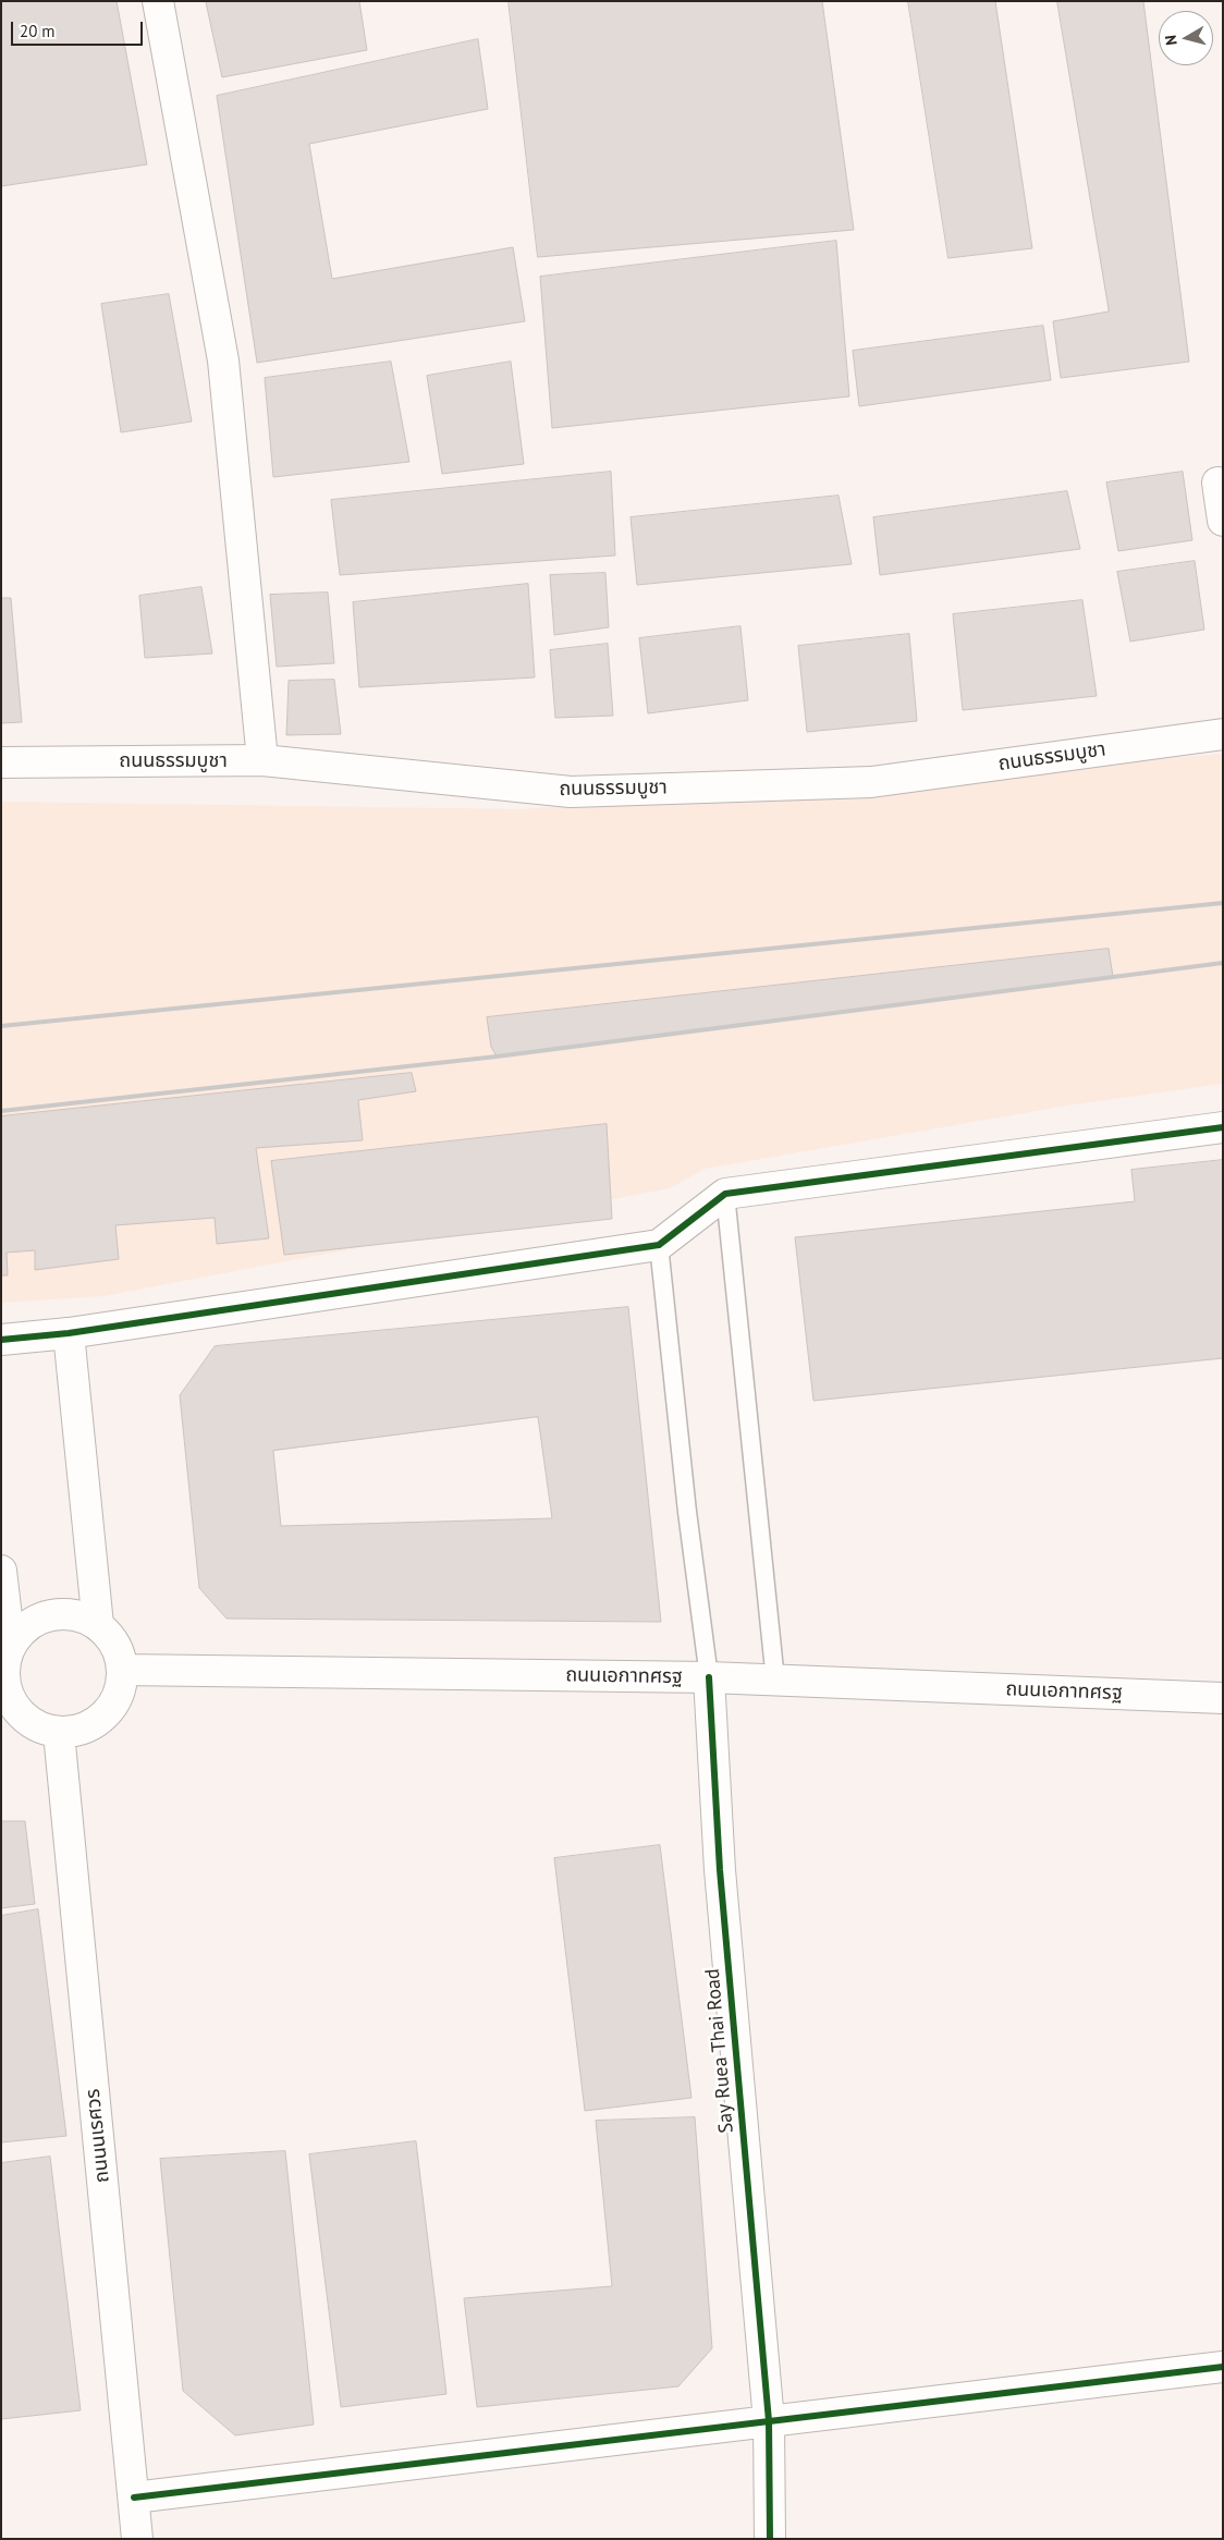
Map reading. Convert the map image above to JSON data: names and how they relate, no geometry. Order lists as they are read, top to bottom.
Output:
{
  "streets": {
    "street": [
      "ถนนธรรมบูชา",
      "ถนนเอกาทศรฐ",
      "Say Ruea Thai Road",
      "ถนนนเรศวร"
    ]
  },
  "crossings": [
    ["ถนนเอกาทศรฐ", "Say Ruea Thai Road"],
    ["ถนนเอกาทศรฐ", "ถนนนเรศวร"]
  ],
  "scale_bar": "20 m",
  "north": "left"
}
